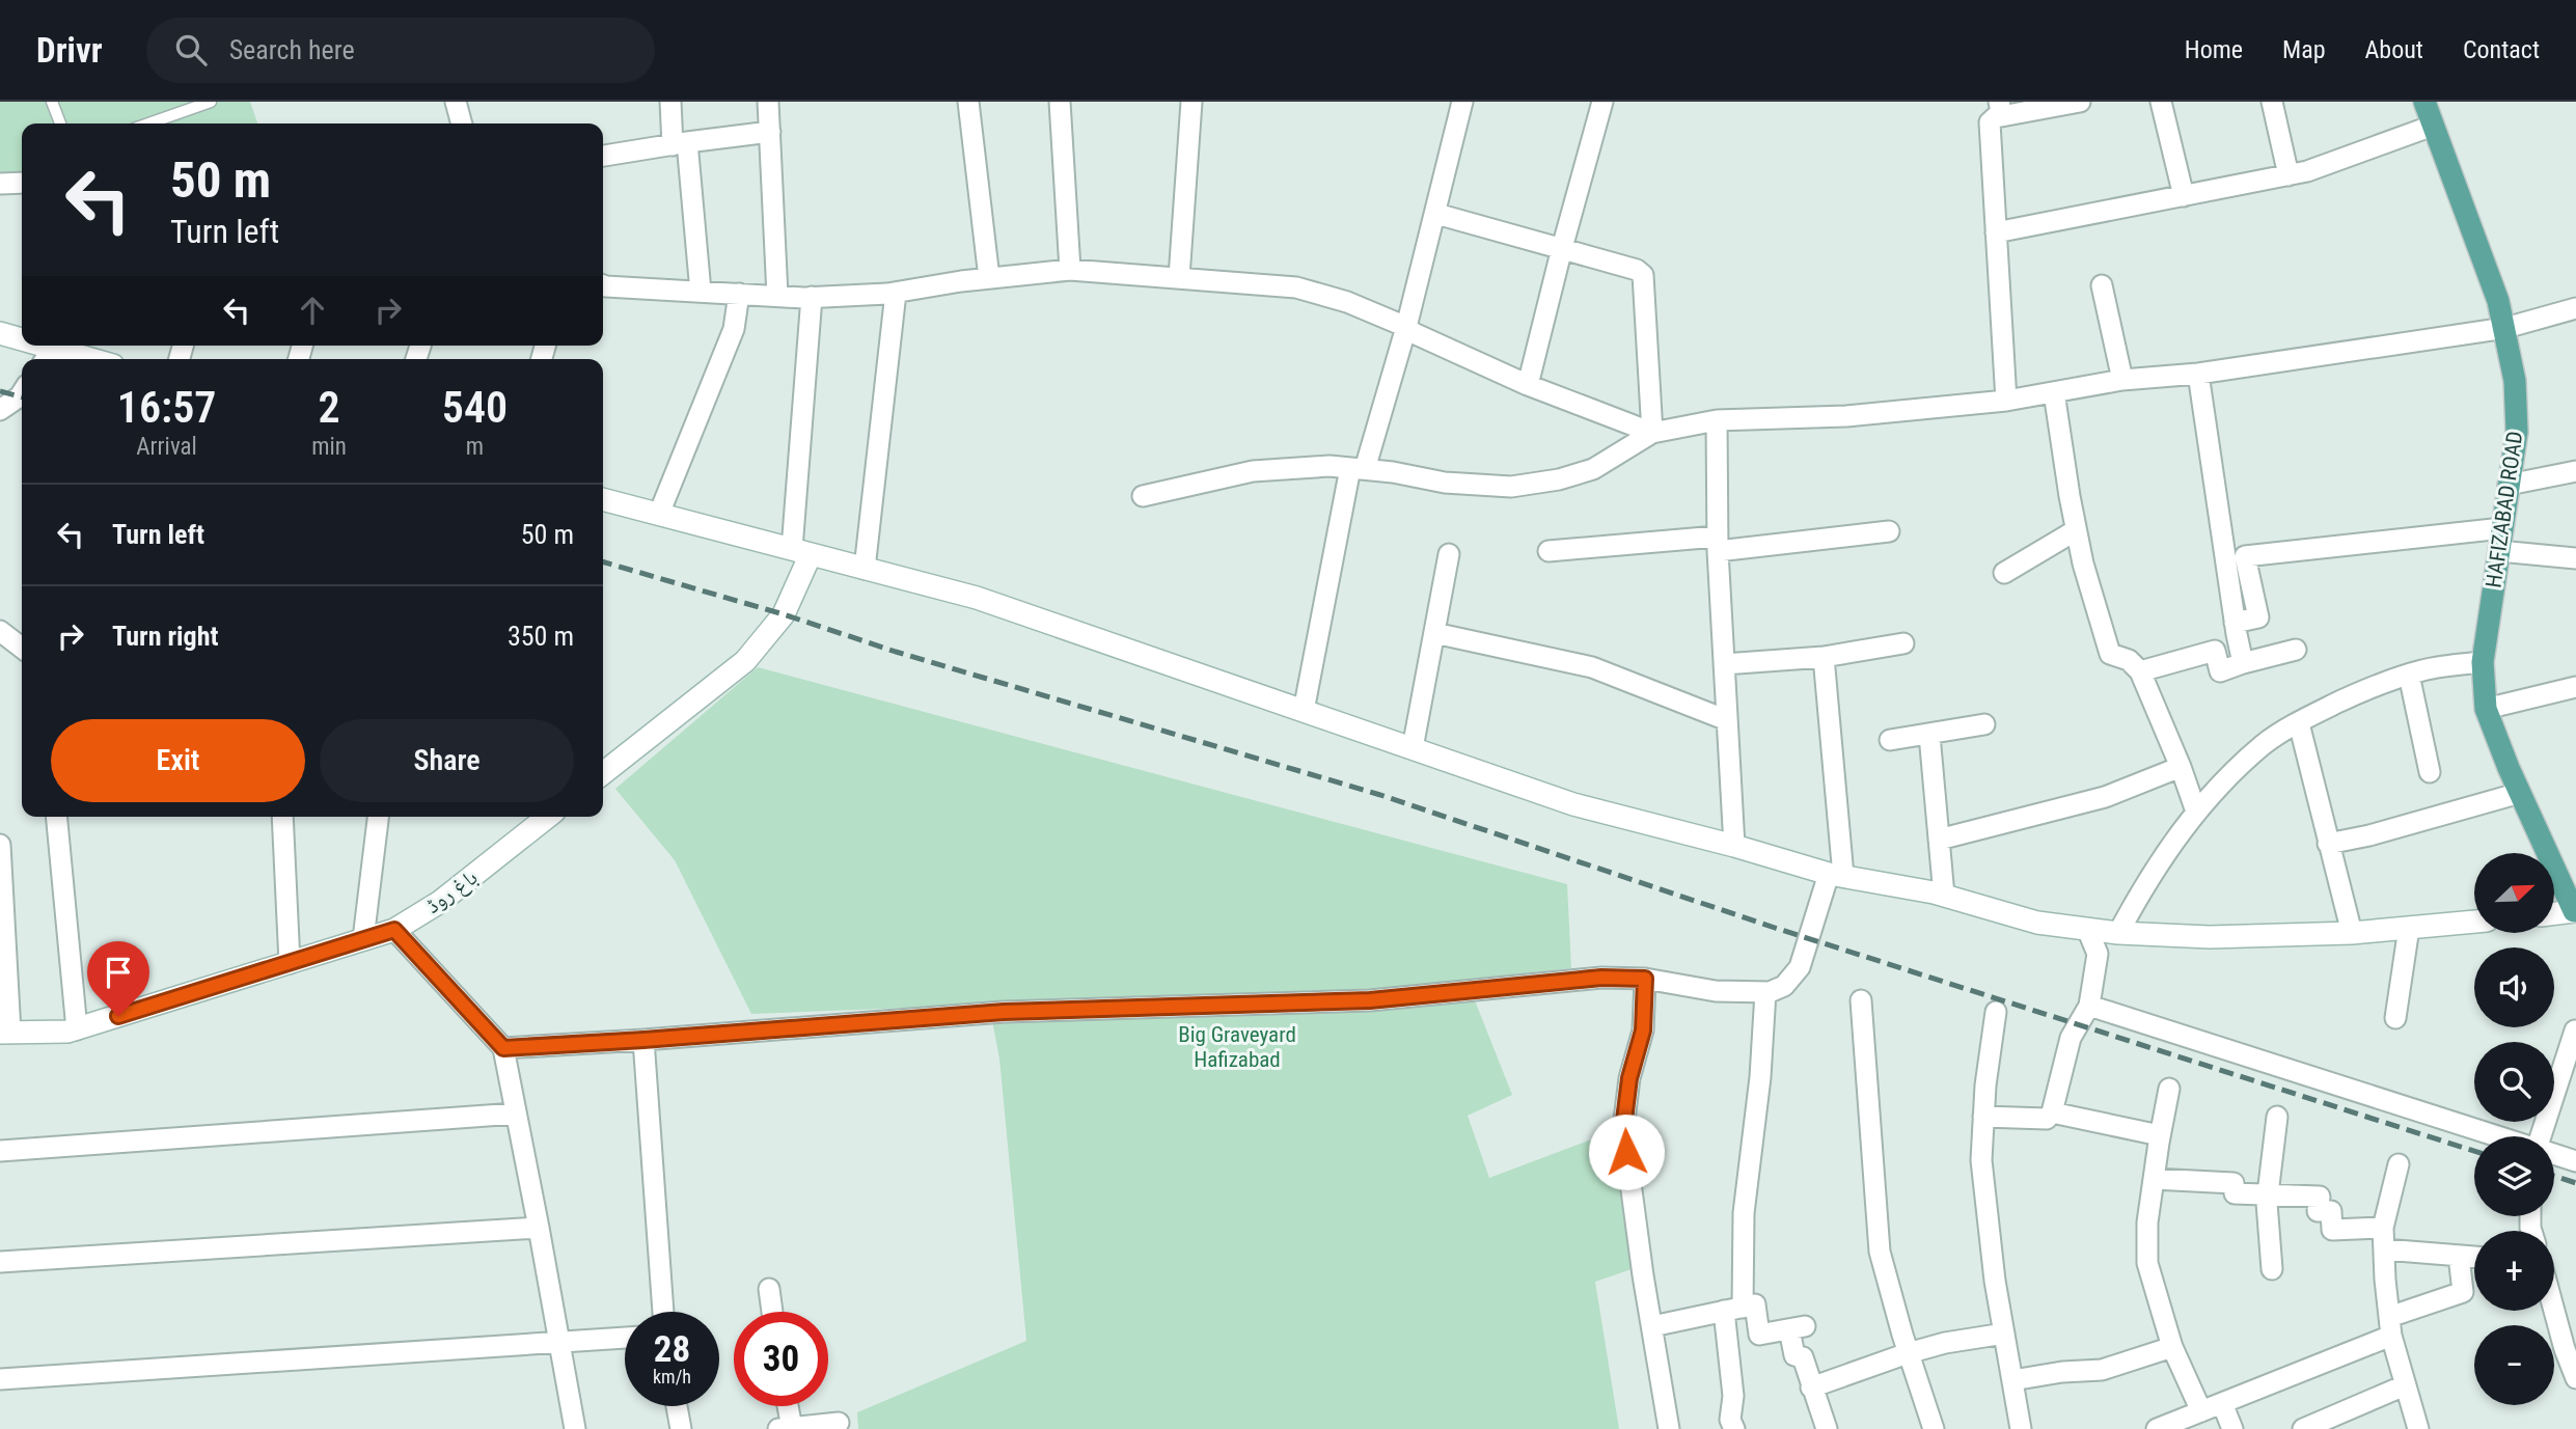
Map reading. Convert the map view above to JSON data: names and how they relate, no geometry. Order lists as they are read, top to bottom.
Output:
{
  "streets": {
    "main road": ["HAFIZABAD ROAD"],
    "street": ["باغ روڈ"]
  },
  "parks": ["Big Graveyard Hafizabad"],
  "north": "top right",
  "page": {
    "header": "Drivr",
    "search": "Search here",
    "nav": [
      "Home",
      "Map",
      "About",
      "Contact"
    ],
    "turn": ["50 m", "Turn left"],
    "eta": [
      "16:57",
      "Arrival",
      "2",
      "min",
      "540",
      "m"
    ],
    "list": [
      {
        "name": "Turn left",
        "value": "50 m"
      },
      {
        "name": "Turn right",
        "value": "350 m"
      }
    ],
    "buttons": ["Exit", "Share"],
    "map_buttons": ["+", "−"],
    "speed": "28 km/h",
    "limit": "30"
  }
}
